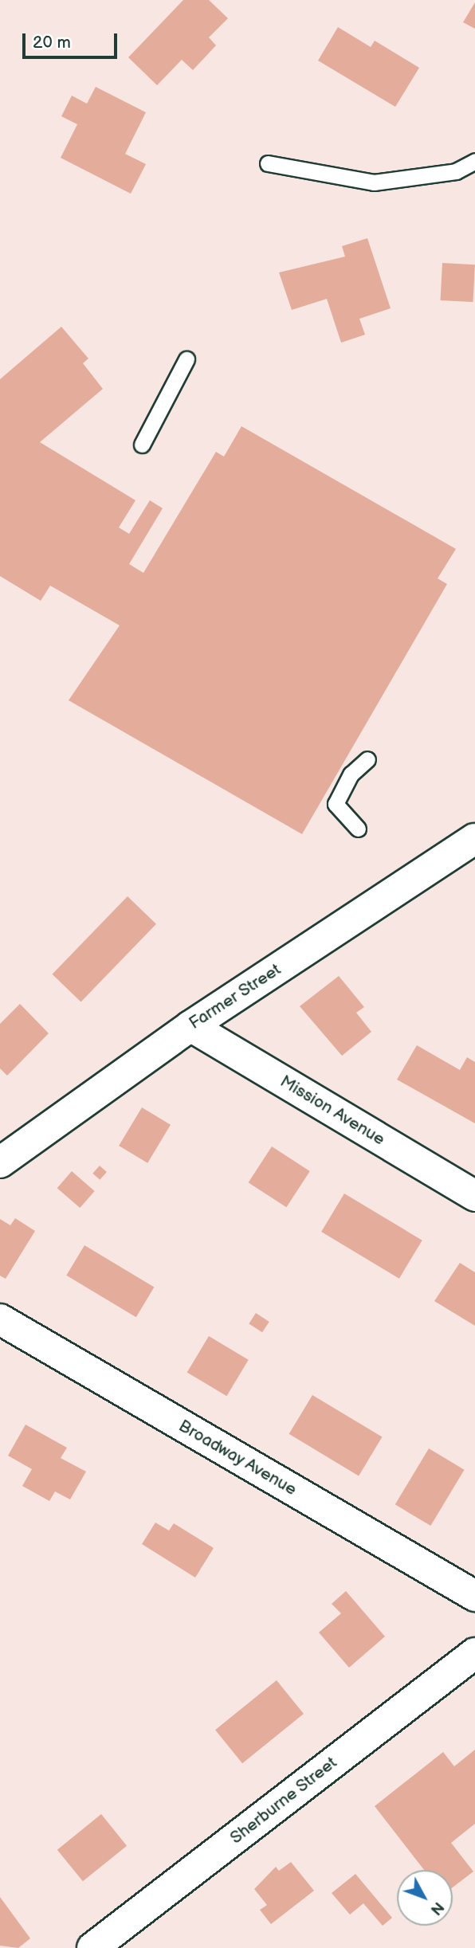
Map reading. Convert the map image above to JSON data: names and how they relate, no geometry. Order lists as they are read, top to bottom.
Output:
{
  "streets": {
    "street": [
      "Farmer Street",
      "Mission Avenue",
      "Broadway Avenue",
      "Sherburne Street"
    ]
  },
  "crossings": [
    ["Farmer Street", "Mission Avenue"]
  ],
  "scale_bar": "20 m",
  "north": "bottom right"
}
